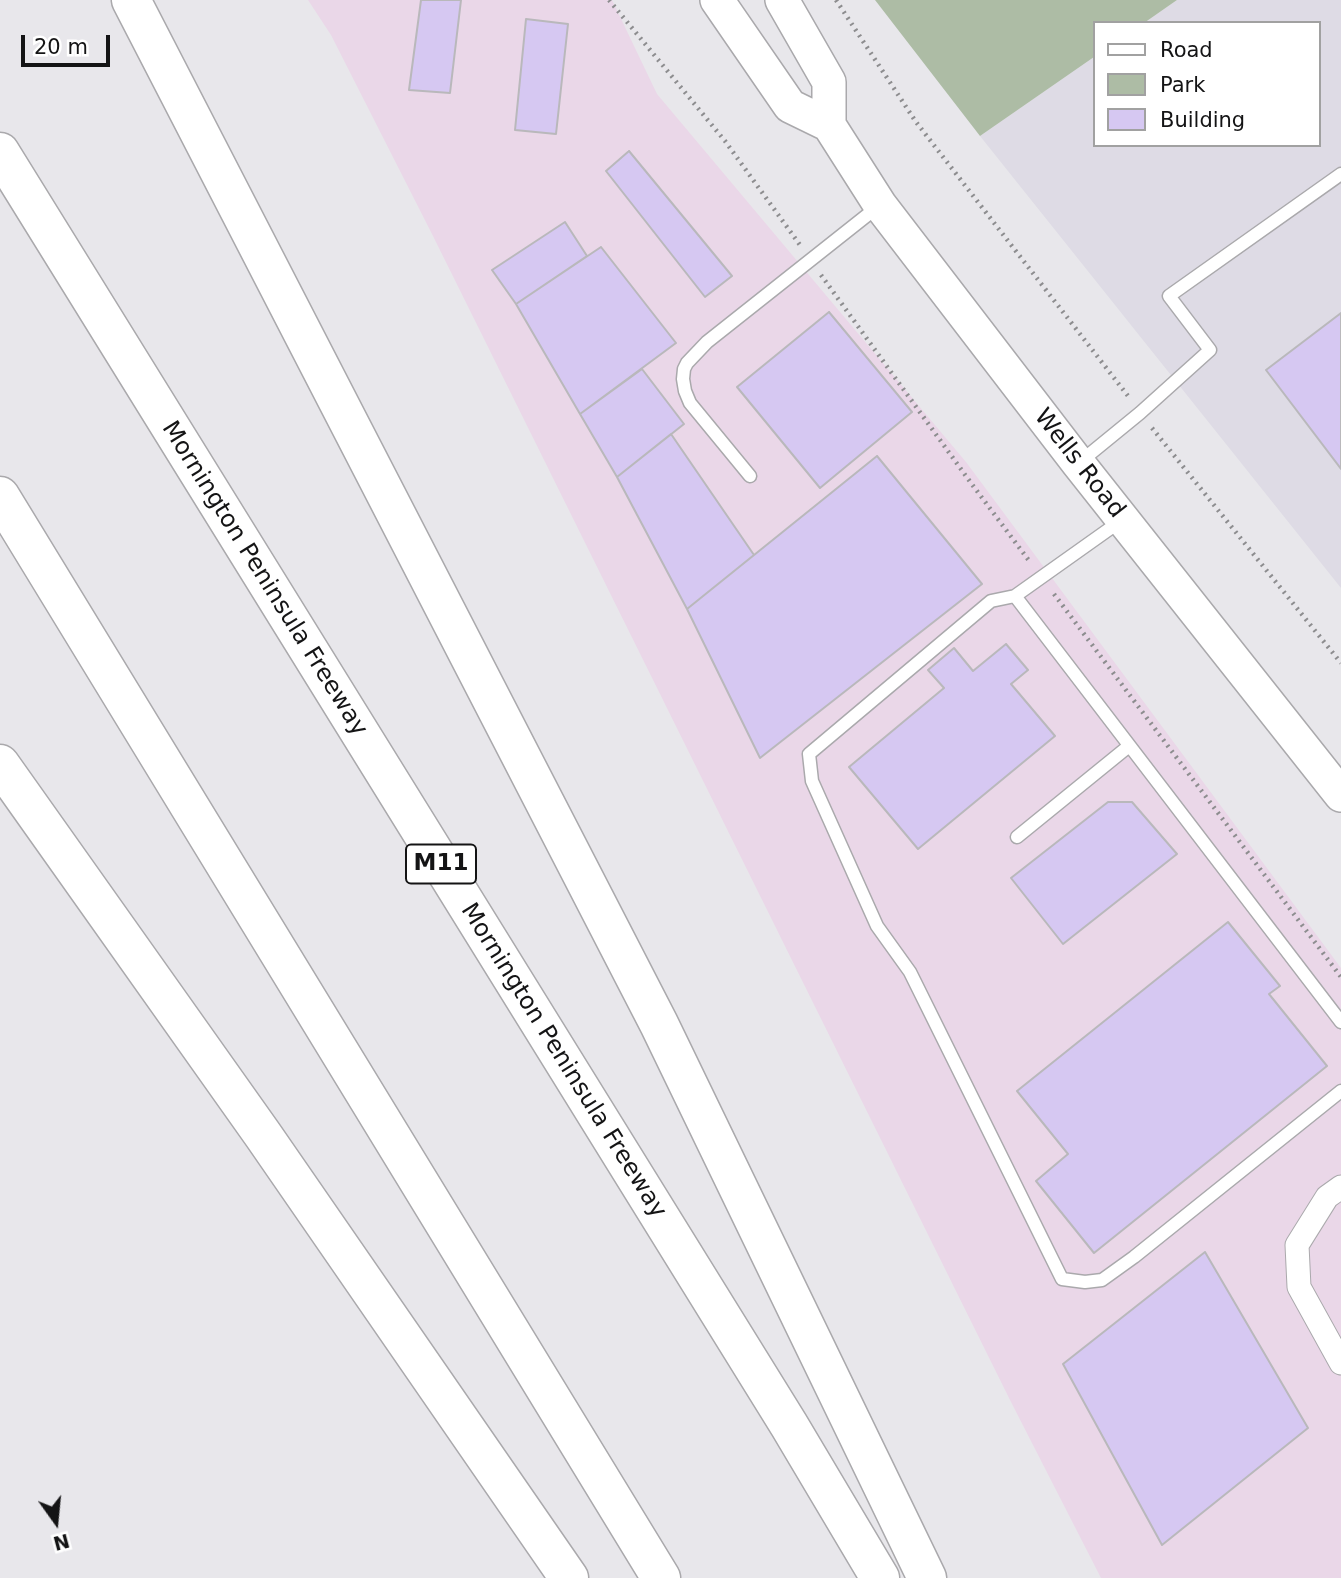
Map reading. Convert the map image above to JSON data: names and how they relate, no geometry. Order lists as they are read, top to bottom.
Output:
{
  "streets": {
    "highway": ["Mornington Peninsula Freeway", "M11"],
    "main road": ["Wells Road"]
  },
  "legend": ["Road", "Park", "Building"],
  "scale_bar": "20 m",
  "north": "bottom"
}
